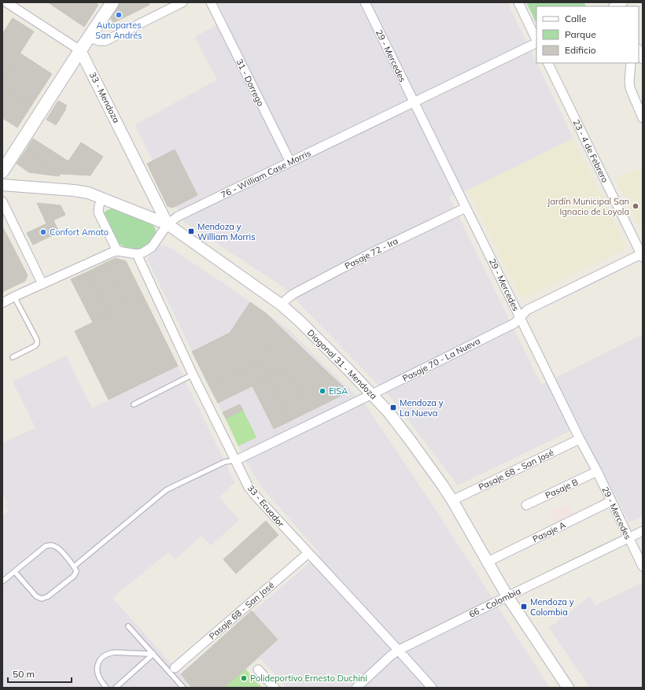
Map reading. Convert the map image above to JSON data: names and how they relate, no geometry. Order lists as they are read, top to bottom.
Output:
{
  "streets": {
    "street": [
      "29 - Mercedes",
      "31 - Dorrego",
      "33 - Mendoza",
      "23 - 4 de Febrero",
      "76 - William Case Morris",
      "Pasaje 72 - Ira",
      "Pasaje 70 - La Nueva",
      "Diagonal 31 - Mendoza",
      "Pasaje 68 - San José",
      "Pasaje B",
      "33 - Ecuador",
      "Pasaje A",
      "66 - Colombia"
    ]
  },
  "crossings": [
    ["29 - Mercedes", "76 - William Case Morris"],
    ["29 - Mercedes", "Pasaje 72 - Ira"],
    ["29 - Mercedes", "Pasaje 70 - La Nueva"],
    ["29 - Mercedes", "Pasaje 68 - San José"],
    ["29 - Mercedes", "Pasaje B"],
    ["29 - Mercedes", "Pasaje A"],
    ["29 - Mercedes", "66 - Colombia"],
    ["31 - Dorrego", "76 - William Case Morris"],
    ["33 - Mendoza", "76 - William Case Morris"],
    ["33 - Mendoza", "Diagonal 31 - Mendoza"],
    ["23 - 4 de Febrero", "Pasaje 70 - La Nueva"],
    ["76 - William Case Morris", "Diagonal 31 - Mendoza"],
    ["76 - William Case Morris", "33 - Ecuador"],
    ["Pasaje 72 - Ira", "Diagonal 31 - Mendoza"],
    ["Pasaje 70 - La Nueva", "Diagonal 31 - Mendoza"],
    ["Pasaje 70 - La Nueva", "33 - Ecuador"],
    ["Diagonal 31 - Mendoza", "Pasaje 68 - San José"],
    ["Diagonal 31 - Mendoza", "Pasaje A"],
    ["Diagonal 31 - Mendoza", "66 - Colombia"],
    ["Pasaje 68 - San José", "33 - Ecuador"],
    ["33 - Ecuador", "66 - Colombia"]
  ],
  "places": {
    "other": [
      "Autopartes San Andrés",
      "Jardín Municipal San Ignacio de Loyola",
      "Confort Amato",
      "EISA",
      "Polideportivo Ernesto Duchini"
    ],
    "transit": ["Mendoza y William Morris", "Mendoza y La Nueva", "Mendoza y Colombia"]
  },
  "legend": ["Calle", "Parque", "Edificio"],
  "scale_bar": "50 m"
}
